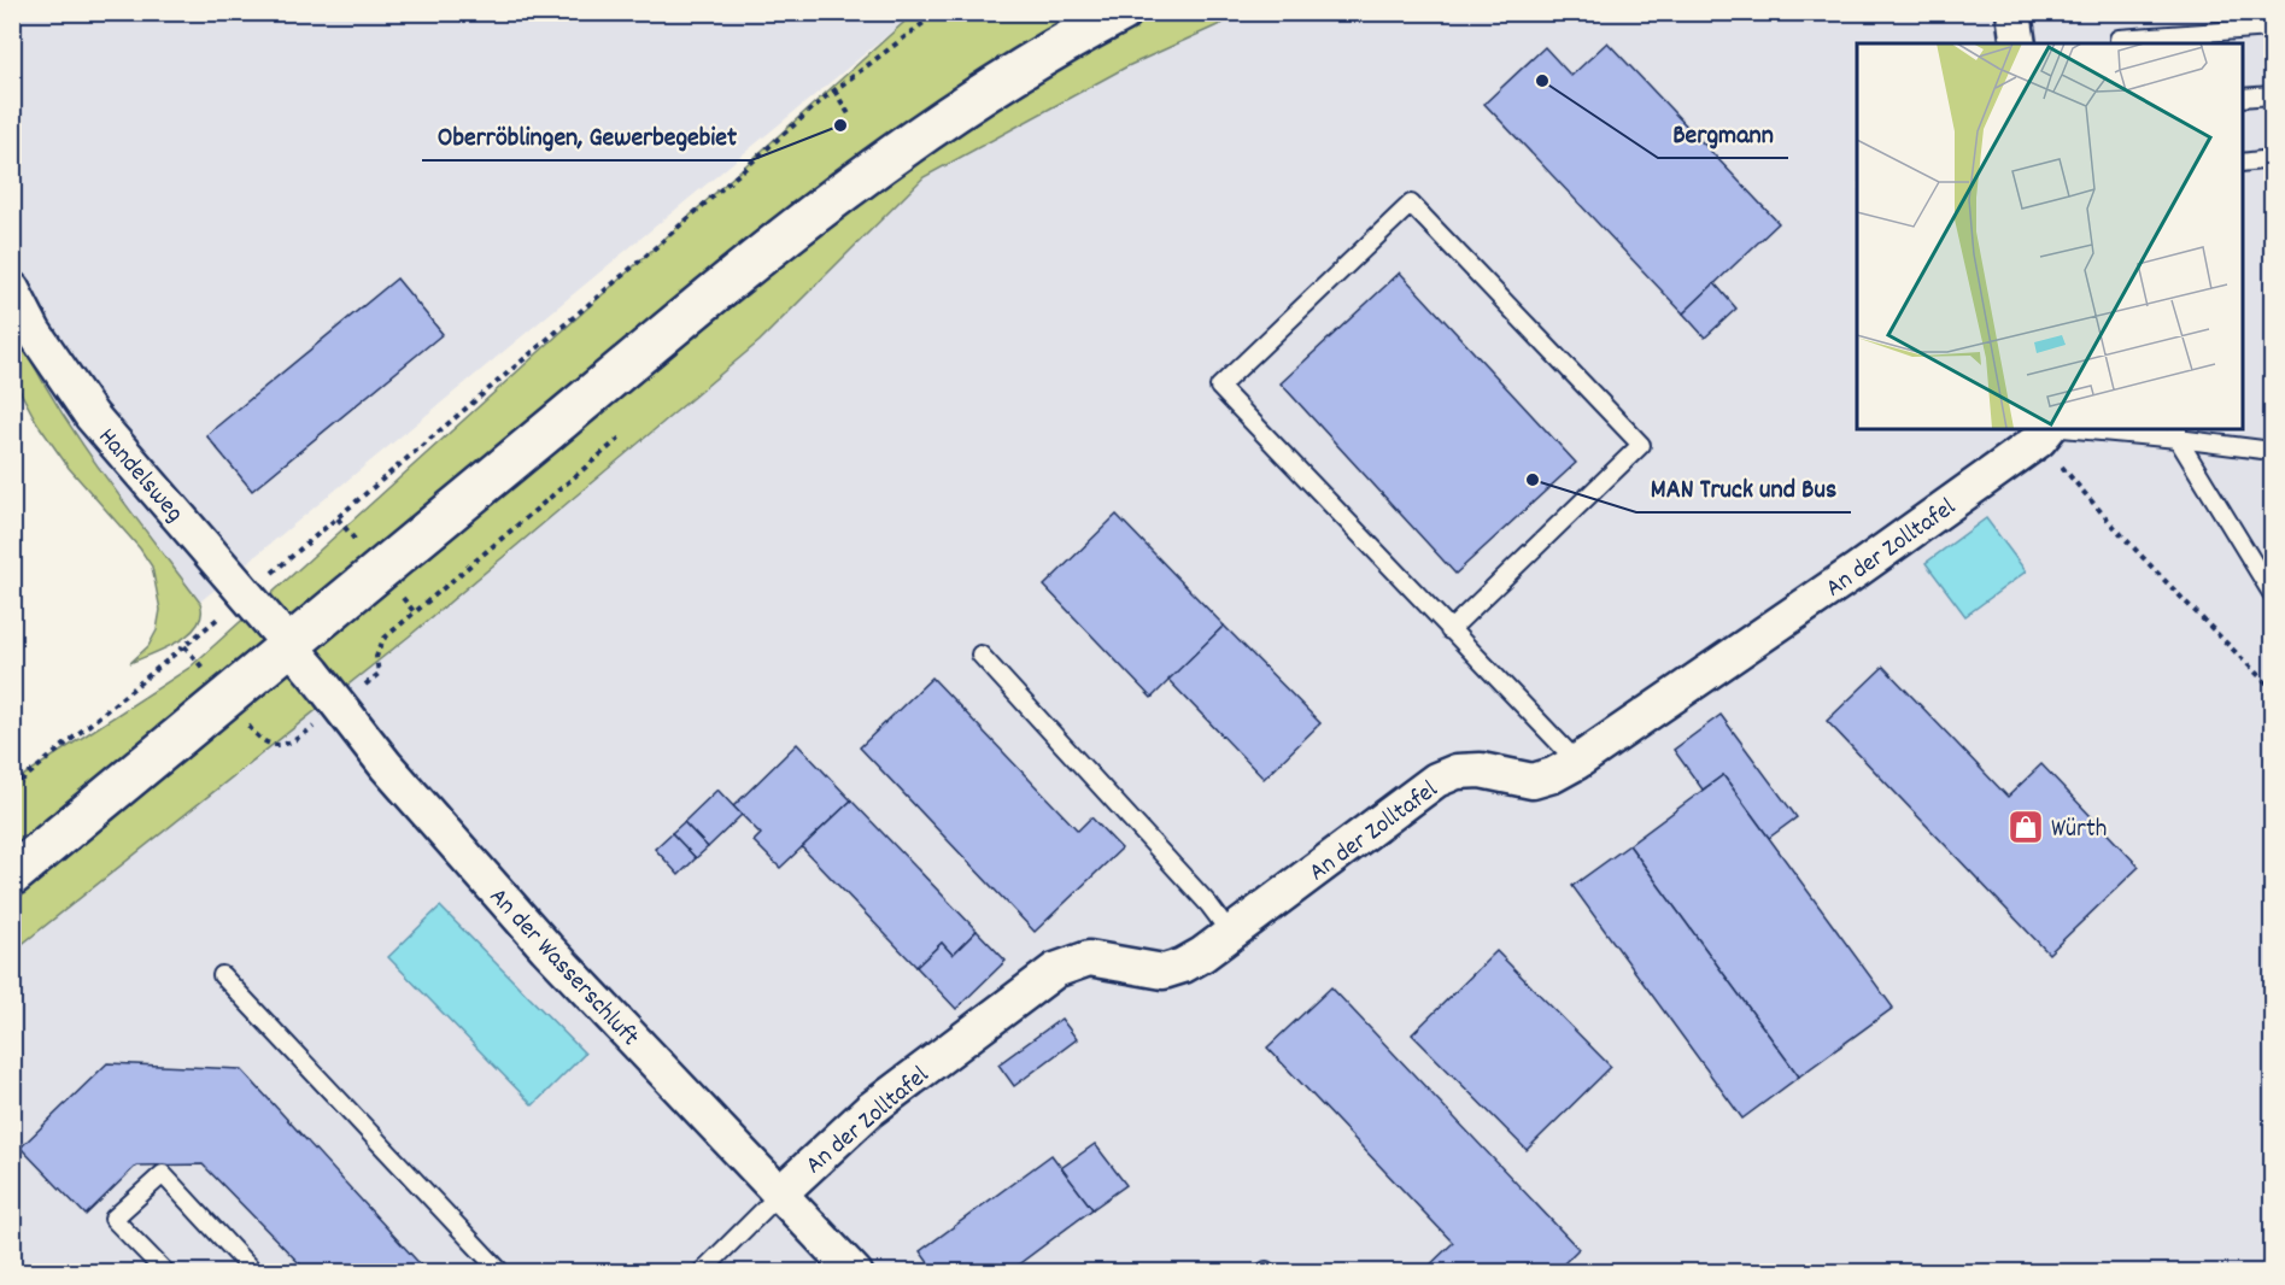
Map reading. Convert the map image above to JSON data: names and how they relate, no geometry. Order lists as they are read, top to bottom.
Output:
{
  "streets": {
    "street": ["Handelsweg", "An der Zolltafel", "An der Wasserschluft"]
  },
  "crossings": [
    ["Handelsweg", "An der Wasserschluft"],
    ["An der Zolltafel", "An der Wasserschluft"]
  ],
  "places": {
    "other": ["Bergmann", "Oberröblingen, Gewerbegebiet", "MAN Truck und Bus"],
    "shop": ["Würth"]
  }
}
